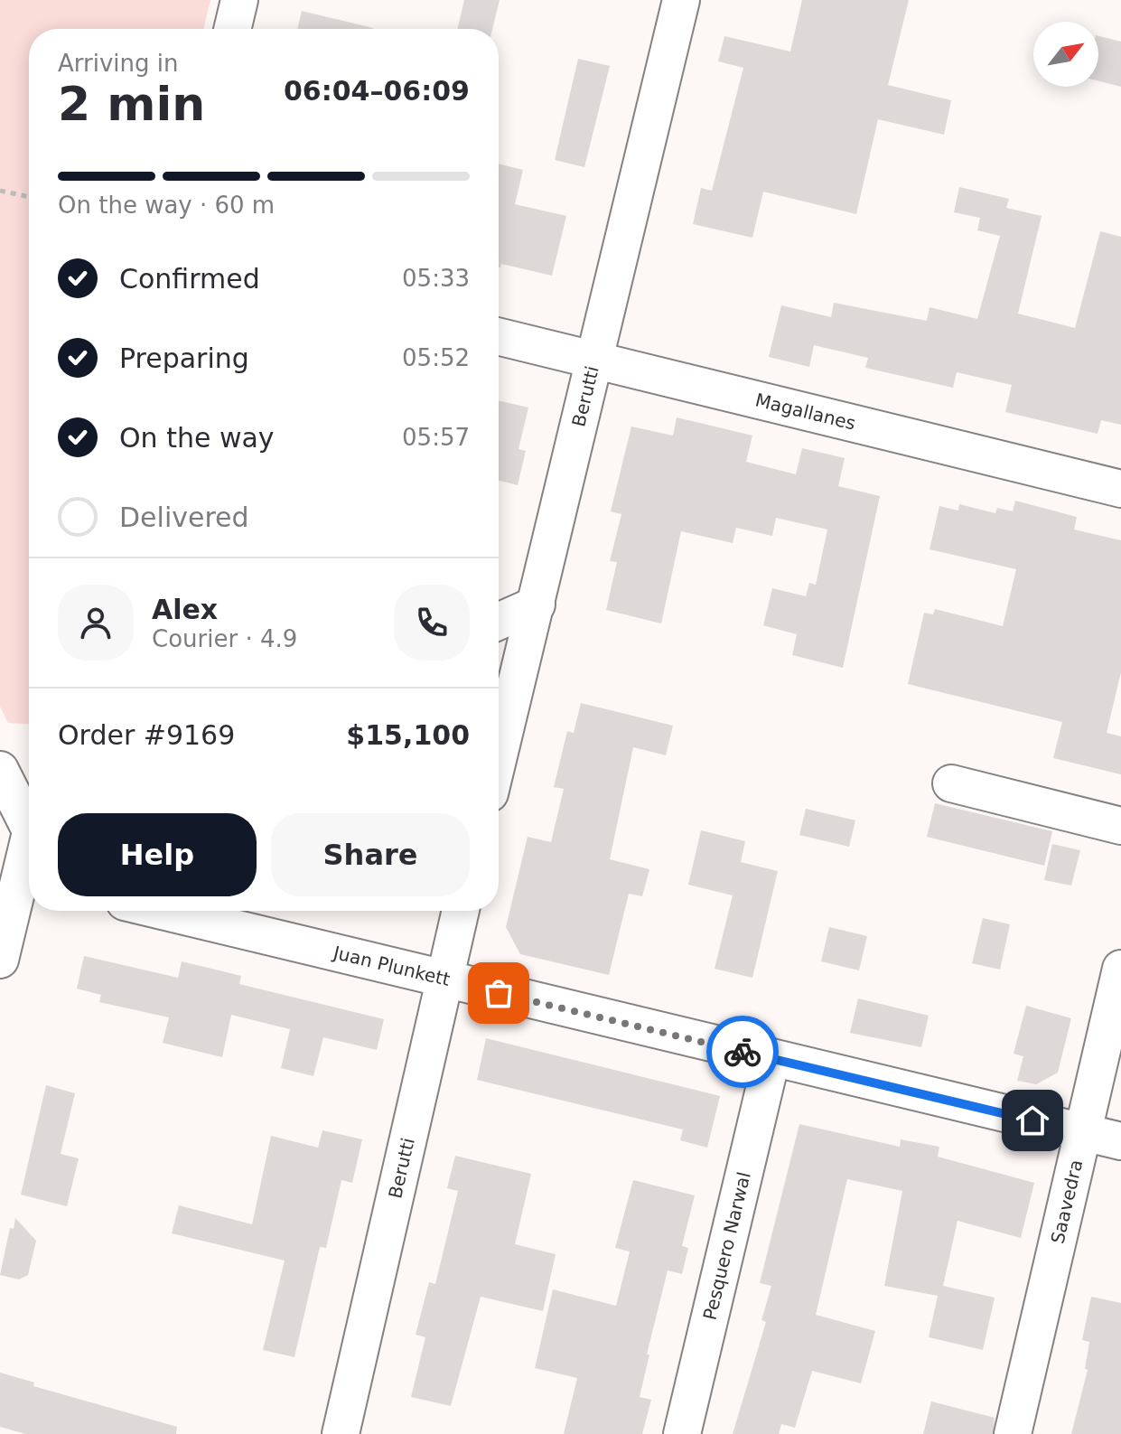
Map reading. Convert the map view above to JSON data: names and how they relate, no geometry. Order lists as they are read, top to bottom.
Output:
{
  "streets": {
    "street": [
      "Berutti",
      "Magallanes",
      "Juan Plunkett",
      "Saavedra",
      "Pesquero Narwal"
    ]
  },
  "crossings": [
    ["Berutti", "Magallanes"],
    ["Berutti", "Juan Plunkett"],
    ["Juan Plunkett", "Saavedra"],
    ["Juan Plunkett", "Pesquero Narwal"]
  ],
  "north": "top right",
  "page": {
    "heading": ["2 min", "Arriving in", "06:04–06:09"],
    "panel": [
      "Alex",
      "Courier · 4.9",
      "Order #9169",
      "$15,100"
    ],
    "bar": "On the way · 60 m",
    "list": [
      ["Confirmed", "05:33"],
      ["Preparing", "05:52"],
      ["On the way", "05:57"],
      "Delivered"
    ],
    "buttons": ["Help", "Share"]
  }
}
